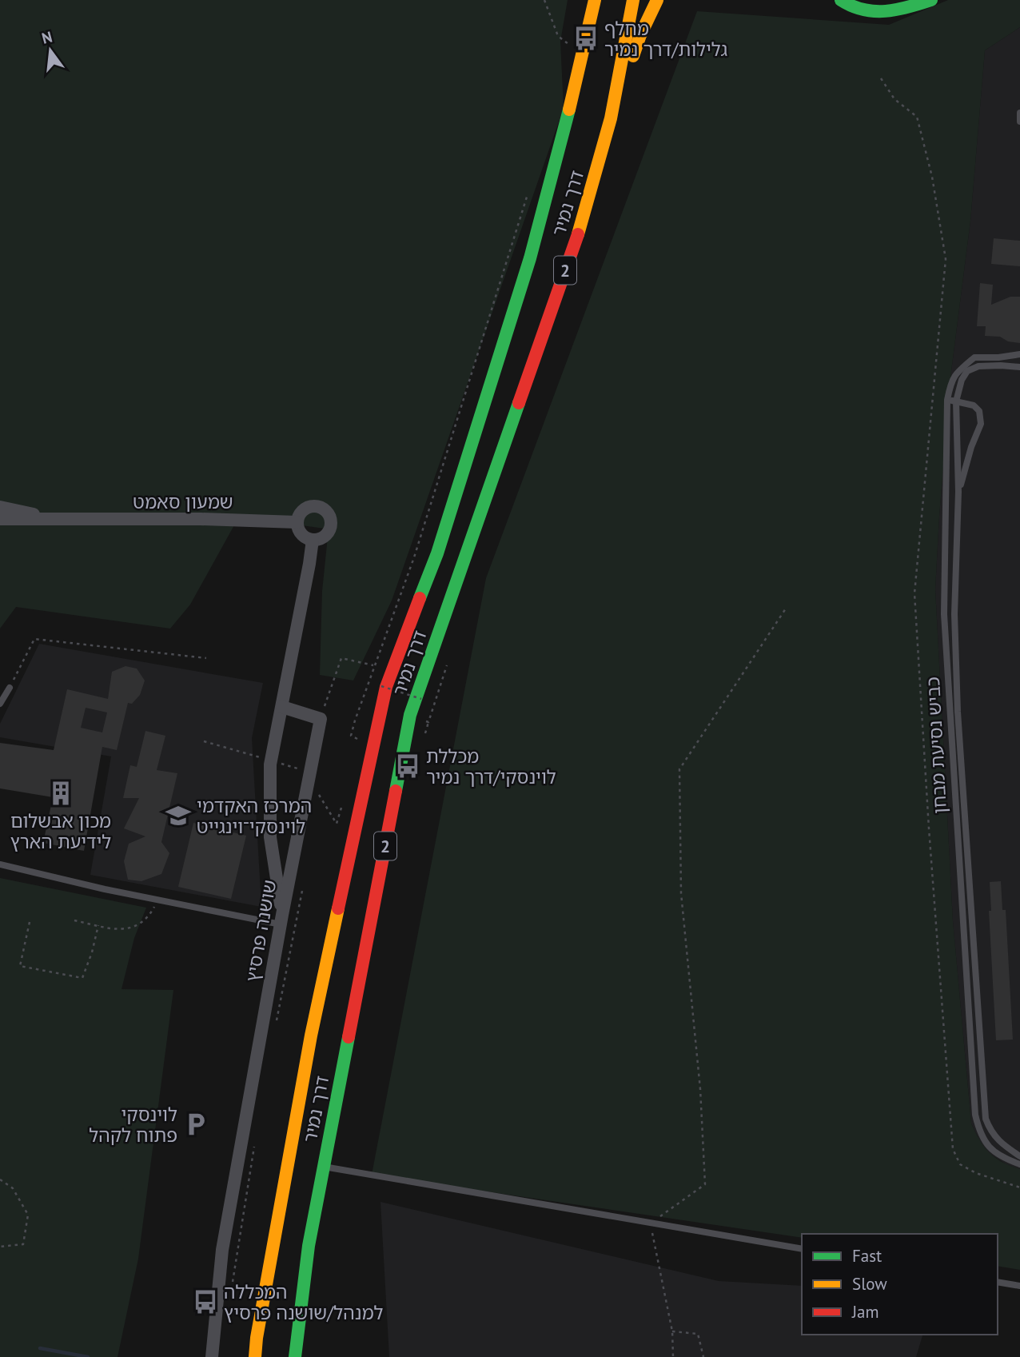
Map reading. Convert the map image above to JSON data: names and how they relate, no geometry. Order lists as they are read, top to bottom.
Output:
{
  "streets": {
    "highway": ["דרך נמיר", "2"],
    "street": ["שמעון סאמט", "שושנה פרסיץ"],
    "lane": ["כביש נסיעת מבחן"]
  },
  "places": {
    "bus stop": ["מחלף גלילות/דרך נמיר", "מכללת לוינסקי/דרך נמיר", "המכללה למנהל/שושנה פרסיץ"],
    "building": ["מכון אבשלום לידיעת הארץ"],
    "school or university": ["המרכז האקדמי לוינסקי־וינגייט"],
    "parking": ["לוינסקי פתוח לקהל"]
  },
  "legend": ["Fast", "Slow", "Jam"],
  "north": "top"
}
